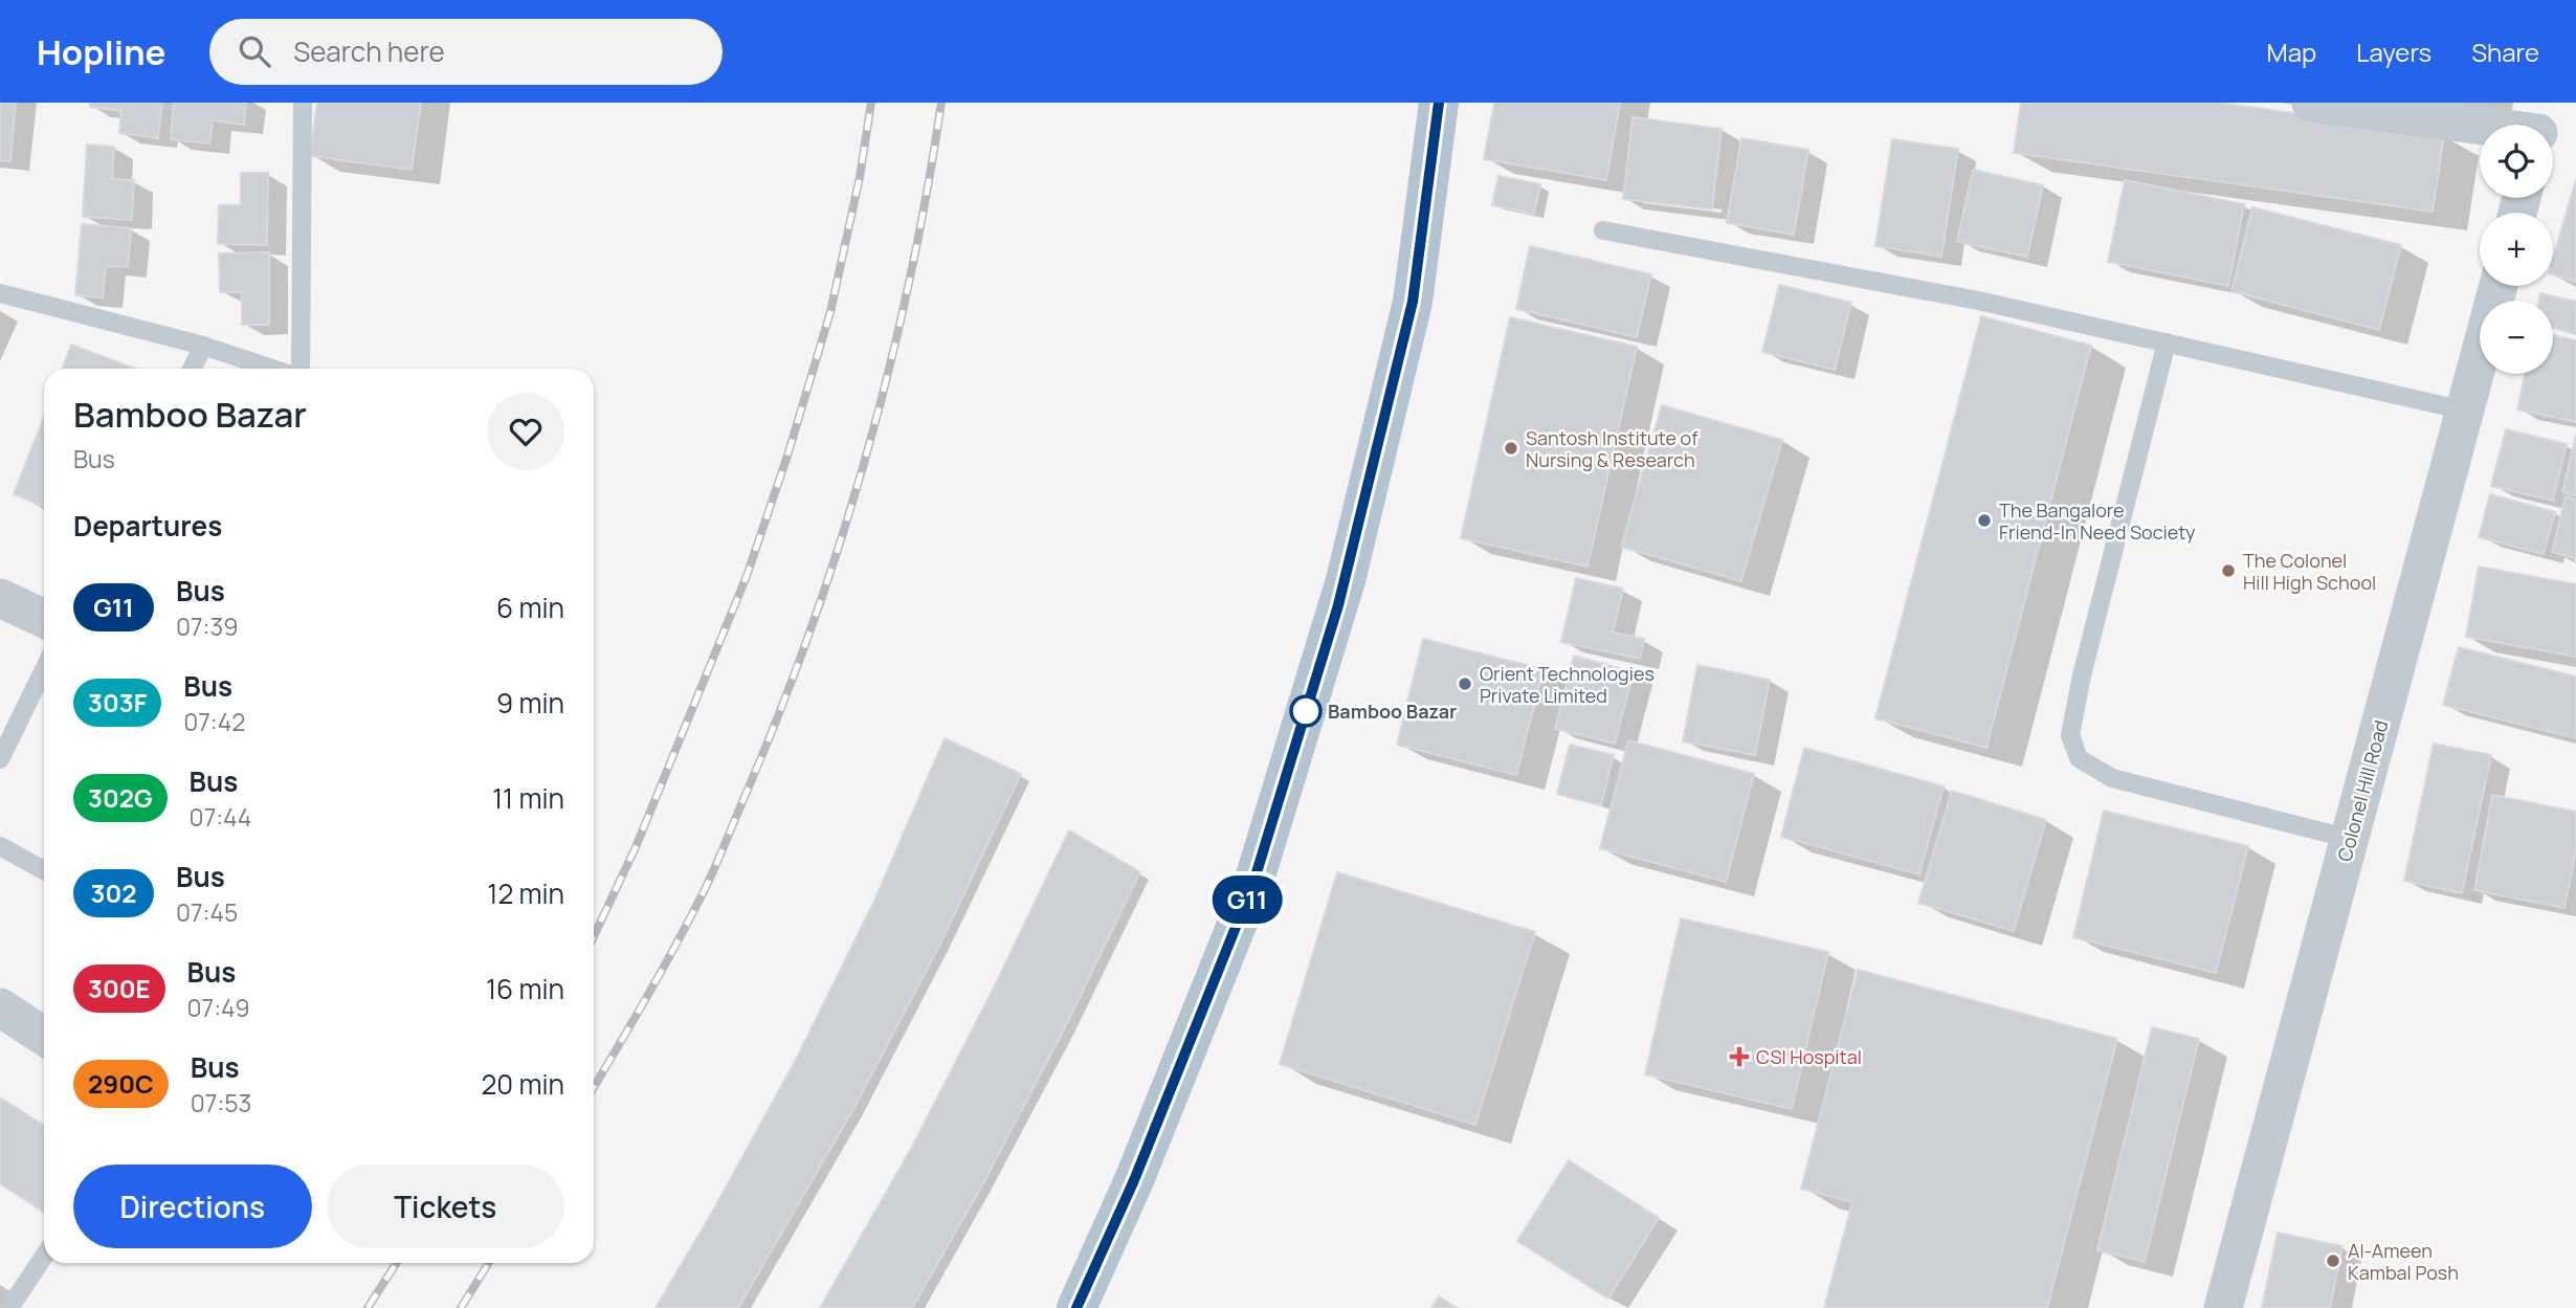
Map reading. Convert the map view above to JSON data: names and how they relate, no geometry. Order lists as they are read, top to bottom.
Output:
{
  "streets": {
    "street": ["Colonel Hill Road"]
  },
  "places": {
    "other": [
      "Santosh Institute of Nursing & Research",
      "The Bangalore Friend-In Need Society",
      "The Colonel Hill High School",
      "Orient Technologies Private Limited",
      "Bamboo Bazar",
      "Al-Ameen Kambal Posh"
    ],
    "health": ["CSI Hospital"]
  },
  "lines": ["bus line G11"],
  "page": {
    "header": "Hopline",
    "search": "Search here",
    "nav": ["Map", "Layers", "Share"],
    "on_map": "G11",
    "map_buttons": ["+", "−"],
    "heading": [
      ["Bamboo Bazar", "Bus"],
      "Departures"
    ],
    "list": [
      {
        "mark": "G11",
        "name": "Bus",
        "note": "07:39",
        "value": "6 min"
      },
      {
        "mark": "303F",
        "name": "Bus",
        "note": "07:42",
        "value": "9 min"
      },
      {
        "mark": "302G",
        "name": "Bus",
        "note": "07:44",
        "value": "11 min"
      },
      {
        "mark": "302",
        "name": "Bus",
        "note": "07:45",
        "value": "12 min"
      },
      {
        "mark": "300E",
        "name": "Bus",
        "note": "07:49",
        "value": "16 min"
      },
      {
        "mark": "290C",
        "name": "Bus",
        "note": "07:53",
        "value": "20 min"
      }
    ],
    "buttons": ["Directions", "Tickets"]
  }
}
